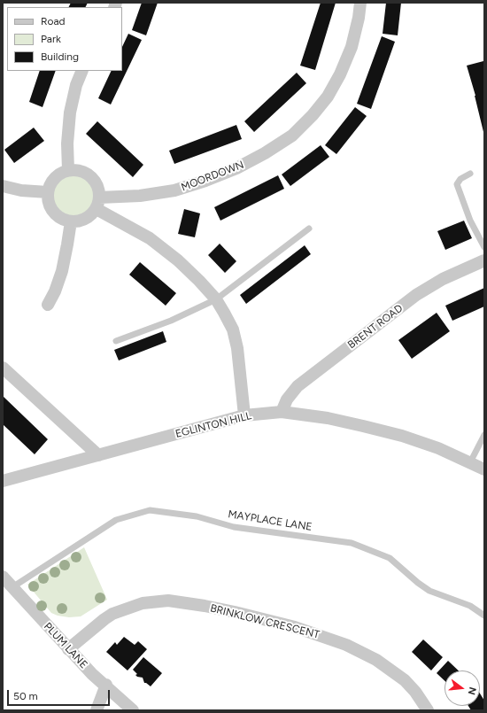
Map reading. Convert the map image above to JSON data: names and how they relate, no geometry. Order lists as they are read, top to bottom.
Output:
{
  "streets": {
    "street": [
      "MOORDOWN",
      "BRENT ROAD",
      "EGLINTON HILL",
      "BRINKLOW CRESCENT",
      "PLUM LANE"
    ],
    "lane": ["MAYPLACE LANE"]
  },
  "crossings": [
    ["BRENT ROAD", "EGLINTON HILL"],
    ["MAYPLACE LANE", "PLUM LANE"],
    ["BRINKLOW CRESCENT", "PLUM LANE"]
  ],
  "legend": ["Road", "Park", "Building"],
  "scale_bar": "50 m",
  "north": "right"
}
